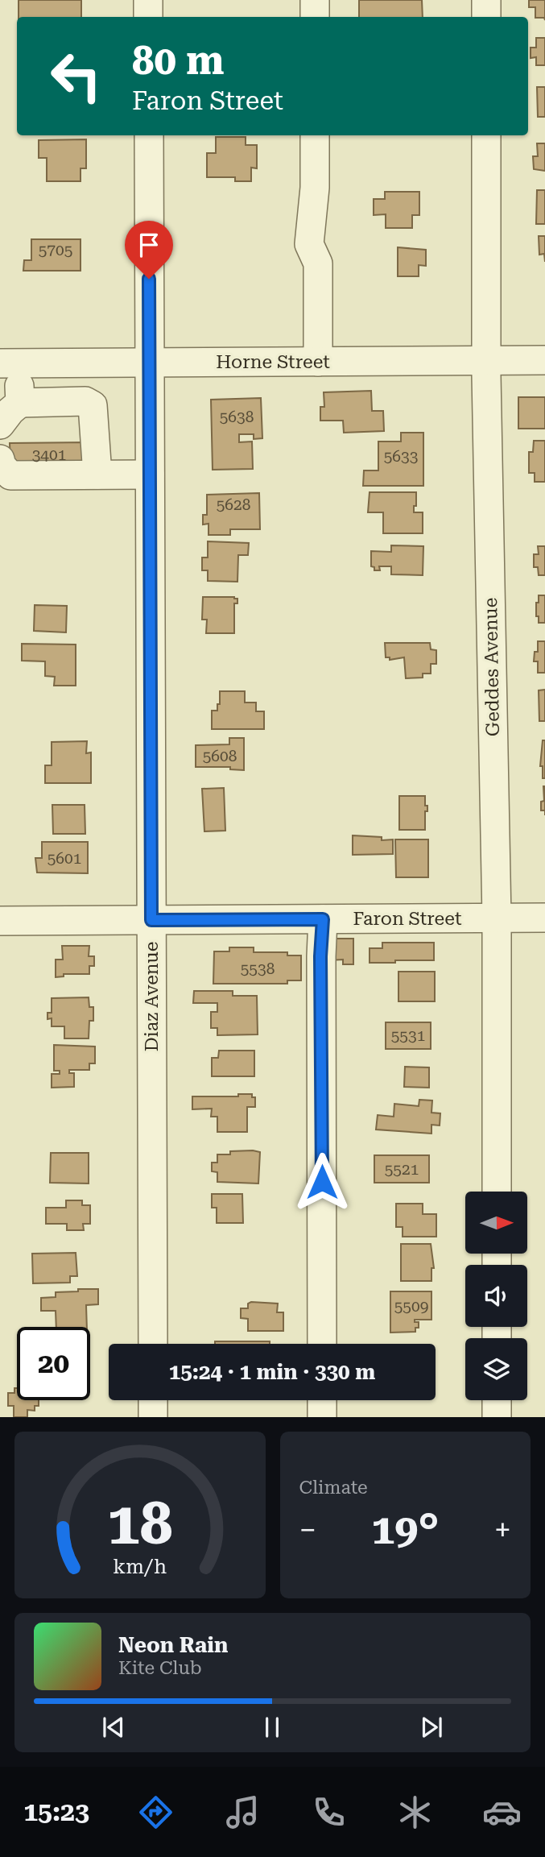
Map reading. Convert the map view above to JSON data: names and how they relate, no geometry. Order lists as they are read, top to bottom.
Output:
{
  "streets": {
    "street": [
      "Horne Street",
      "Geddes Avenue",
      "Faron Street",
      "Diaz Avenue"
    ]
  },
  "crossings": [
    ["Horne Street", "Geddes Avenue"],
    ["Horne Street", "Diaz Avenue"],
    ["Geddes Avenue", "Faron Street"],
    ["Faron Street", "Diaz Avenue"]
  ],
  "house_numbers": [
    "5705",
    "5638",
    "3401",
    "5633",
    "5628",
    "5608",
    "5601",
    "5538",
    "5531",
    "5521",
    "5509"
  ],
  "north": "right",
  "page": {
    "turn": ["80 m", "Faron Street"],
    "limit": "20",
    "trip": "15:24 · 1 min · 330 m",
    "tile": "Climate",
    "heat": ["−", "19°", "+"],
    "song": ["Neon Rain", "Kite Club"],
    "tabs": "15:23",
    "gauge": ["18", "km/h"]
  }
}
